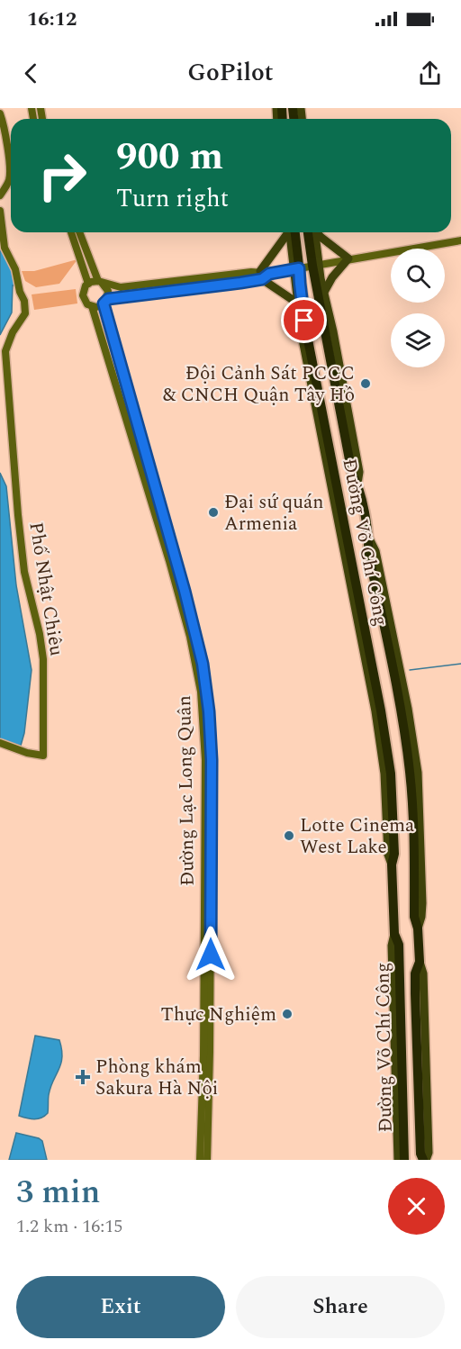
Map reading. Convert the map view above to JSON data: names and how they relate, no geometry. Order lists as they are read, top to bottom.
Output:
{
  "streets": {
    "highway": ["Đường Võ Chí Công"],
    "main road": ["Phố Nhật Chiêu", "Đường Lạc Long Quân"]
  },
  "places": {
    "other": [
      "Đội Cảnh Sát PCCC & CNCH Quận Tây Hồ",
      "Đại sứ quán Armenia",
      "Lotte Cinema West Lake",
      "Thực Nghiệm"
    ],
    "health": ["Phòng khám Sakura Hà Nội"]
  },
  "page": {
    "status": "16:12",
    "header": "GoPilot",
    "turn": ["900 m", "Turn right"],
    "heading": ["3 min", "1.2 km · 16:15"],
    "buttons": ["Exit", "Share"]
  }
}
